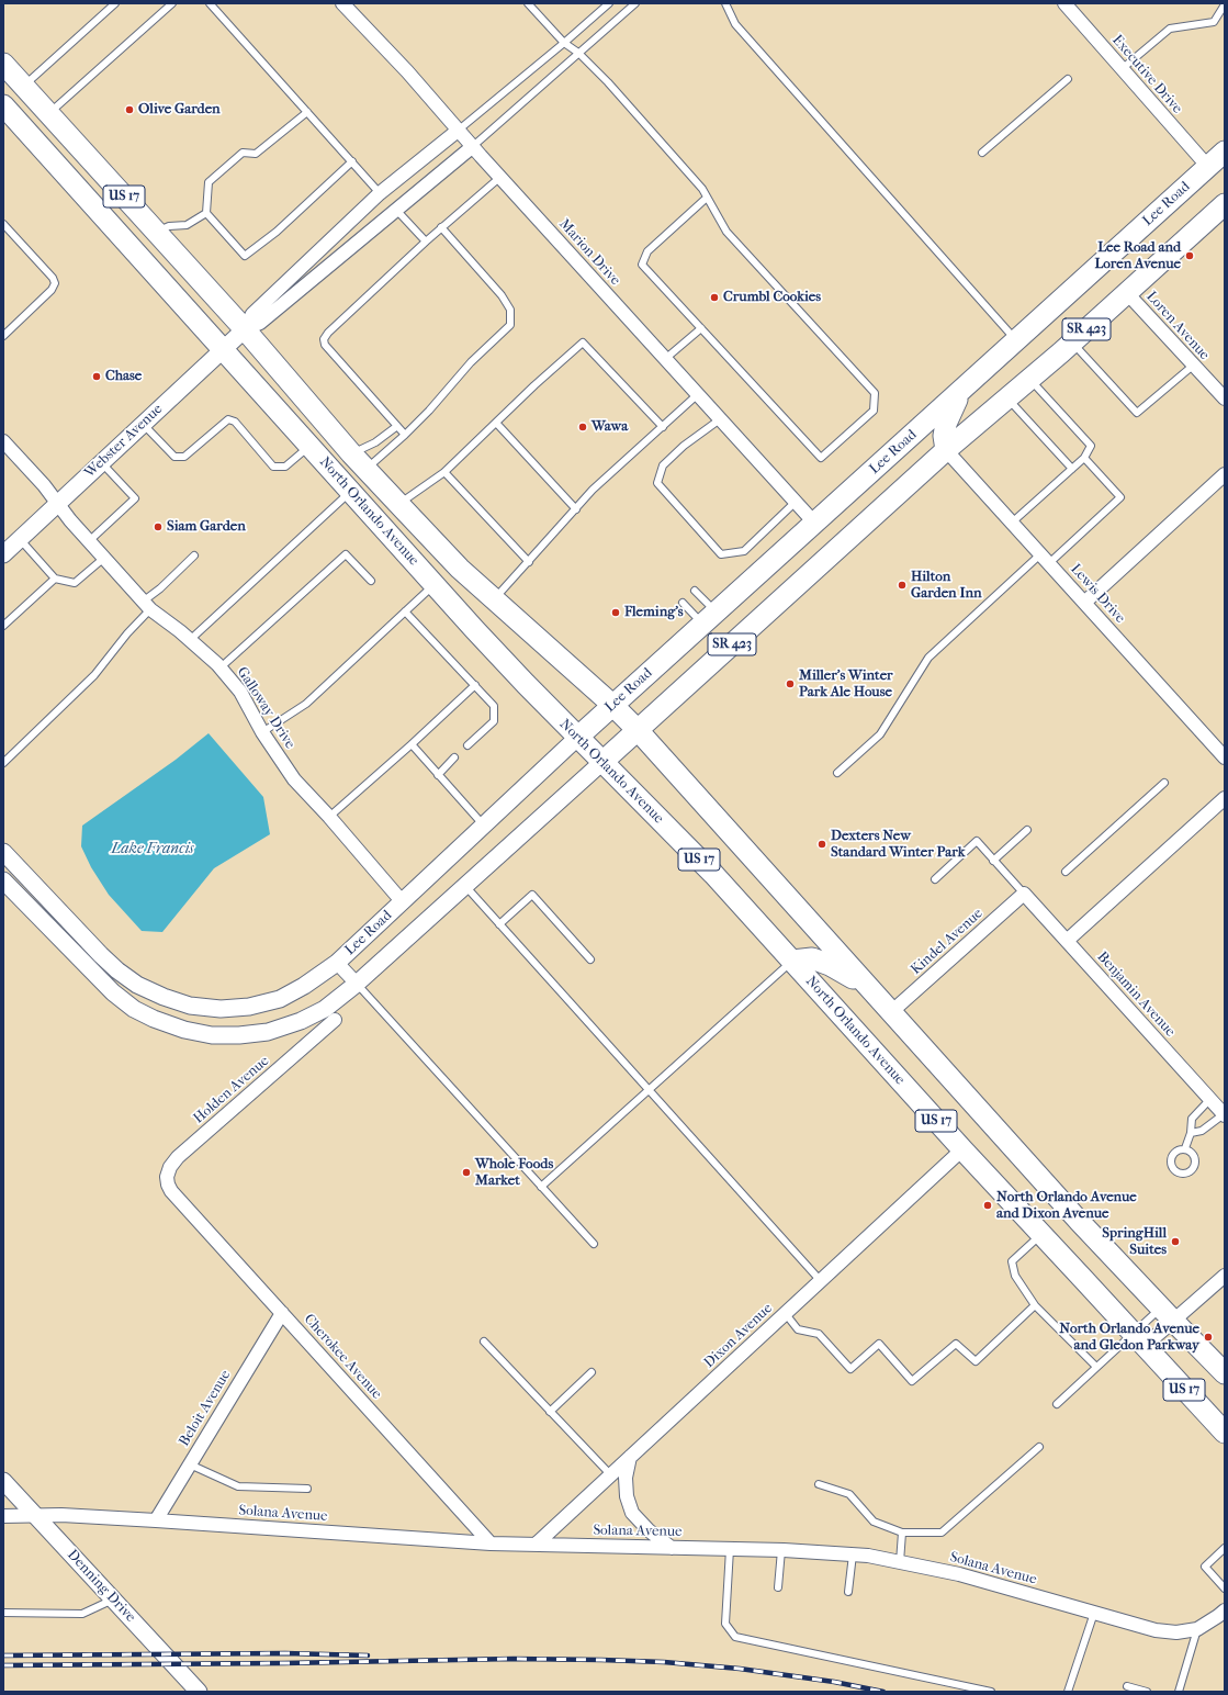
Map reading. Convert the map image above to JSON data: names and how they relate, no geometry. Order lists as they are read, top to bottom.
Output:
{
  "streets": {
    "main road": [
      "US 17",
      "Lee Road",
      "SR 423",
      "North Orlando Avenue"
    ],
    "street": [
      "Executive Drive",
      "Marion Drive",
      "Loren Avenue",
      "Webster Avenue",
      "Lewis Drive",
      "Galloway Drive",
      "Kindel Avenue",
      "Benjamin Avenue",
      "Holden Avenue",
      "Dixon Avenue",
      "Cherokee Avenue",
      "Beloit Avenue",
      "Solana Avenue",
      "Denning Drive"
    ]
  },
  "crossings": [
    ["Executive Drive", "Lee Road"],
    ["Lee Road", "Marion Drive"],
    ["Lee Road", "Loren Avenue"],
    ["Lee Road", "North Orlando Avenue"],
    ["Lee Road", "Lewis Drive"],
    ["Lee Road", "Galloway Drive"],
    ["Webster Avenue", "North Orlando Avenue"],
    ["Webster Avenue", "Galloway Drive"],
    ["North Orlando Avenue", "Kindel Avenue"],
    ["North Orlando Avenue", "Dixon Avenue"],
    ["Kindel Avenue", "Benjamin Avenue"],
    ["Holden Avenue", "Cherokee Avenue"],
    ["Dixon Avenue", "Solana Avenue"],
    ["Cherokee Avenue", "Beloit Avenue"],
    ["Cherokee Avenue", "Solana Avenue"],
    ["Beloit Avenue", "Solana Avenue"],
    ["Solana Avenue", "Denning Drive"]
  ],
  "water": ["Lake Francis"],
  "places": [
    "Olive Garden",
    "Lee Road and Loren Avenue",
    "Crumbl Cookies",
    "Chase",
    "Wawa",
    "Siam Garden",
    "Hilton Garden Inn",
    "Fleming's",
    "Miller’s Winter Park Ale House",
    "Dexters New Standard Winter Park",
    "Whole Foods Market",
    "North Orlando Avenue and Dixon Avenue",
    "SpringHill Suites",
    "North Orlando Avenue and Gledon Parkway"
  ]
}
